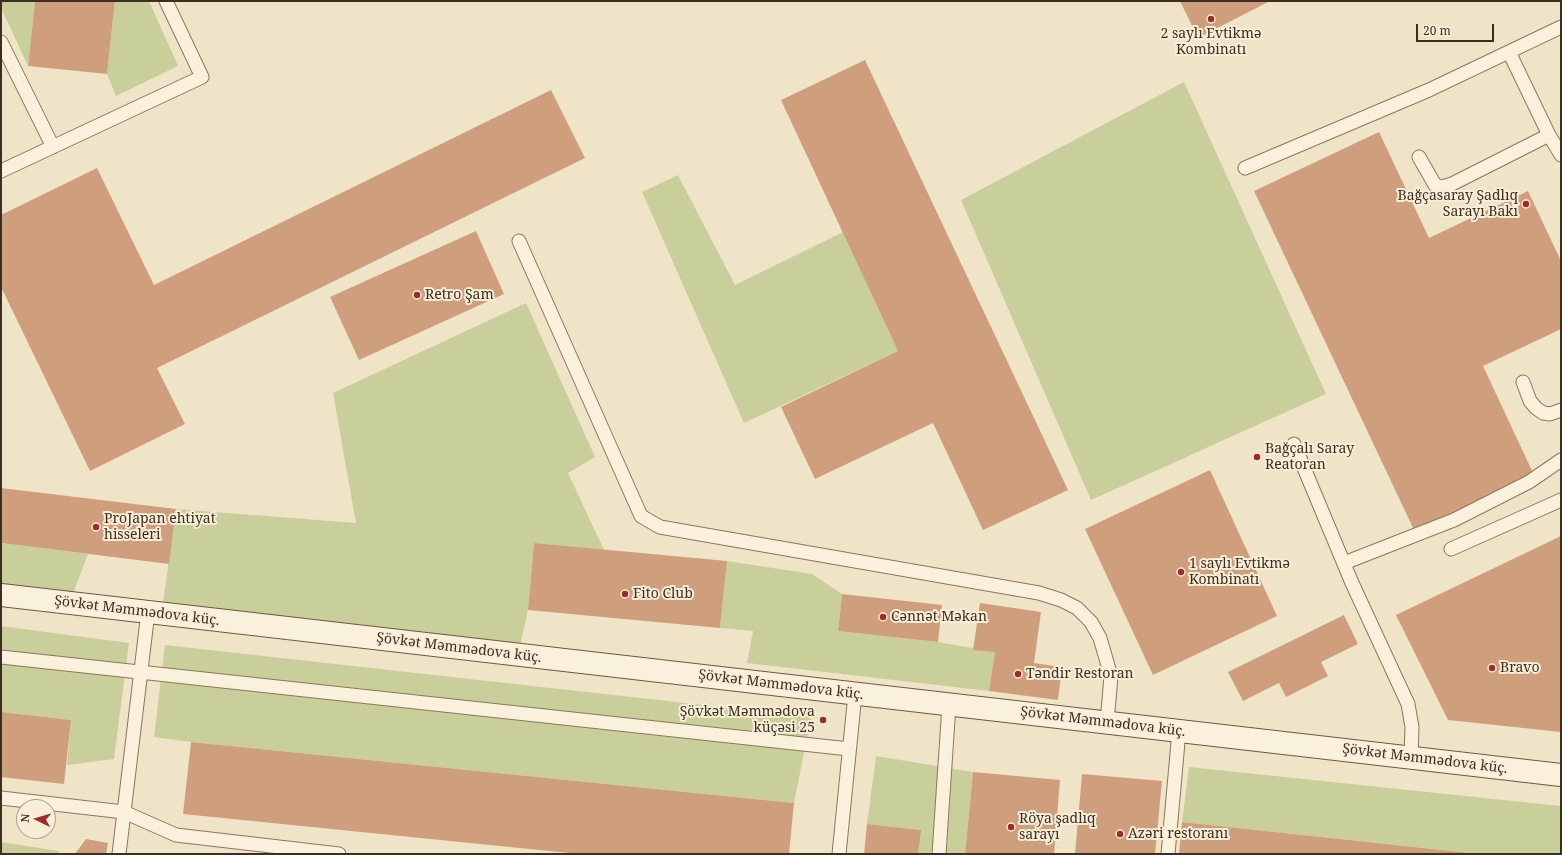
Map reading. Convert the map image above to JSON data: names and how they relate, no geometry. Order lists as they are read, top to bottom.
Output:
{
  "streets": {
    "main road": ["Şövkət Məmmədova küç."]
  },
  "places": [
    "2 saylı Evtikmə Kombinatı",
    "Bağçasaray Şadlıq Sarayı Bakı",
    "Retro Şam",
    "Bağçalı Saray Reatoran",
    "ProJapan ehtiyat hisseleri",
    "1 saylı Evtikmə Kombinatı",
    "Fito Club",
    "Cənnət Məkan",
    "Bravo",
    "Təndir Restoran",
    "Şövkət Məmmədova küçəsi 25",
    "Röya şadlıq sarayı",
    "Azəri restoranı"
  ],
  "scale_bar": "20 m",
  "north": "left"
}
